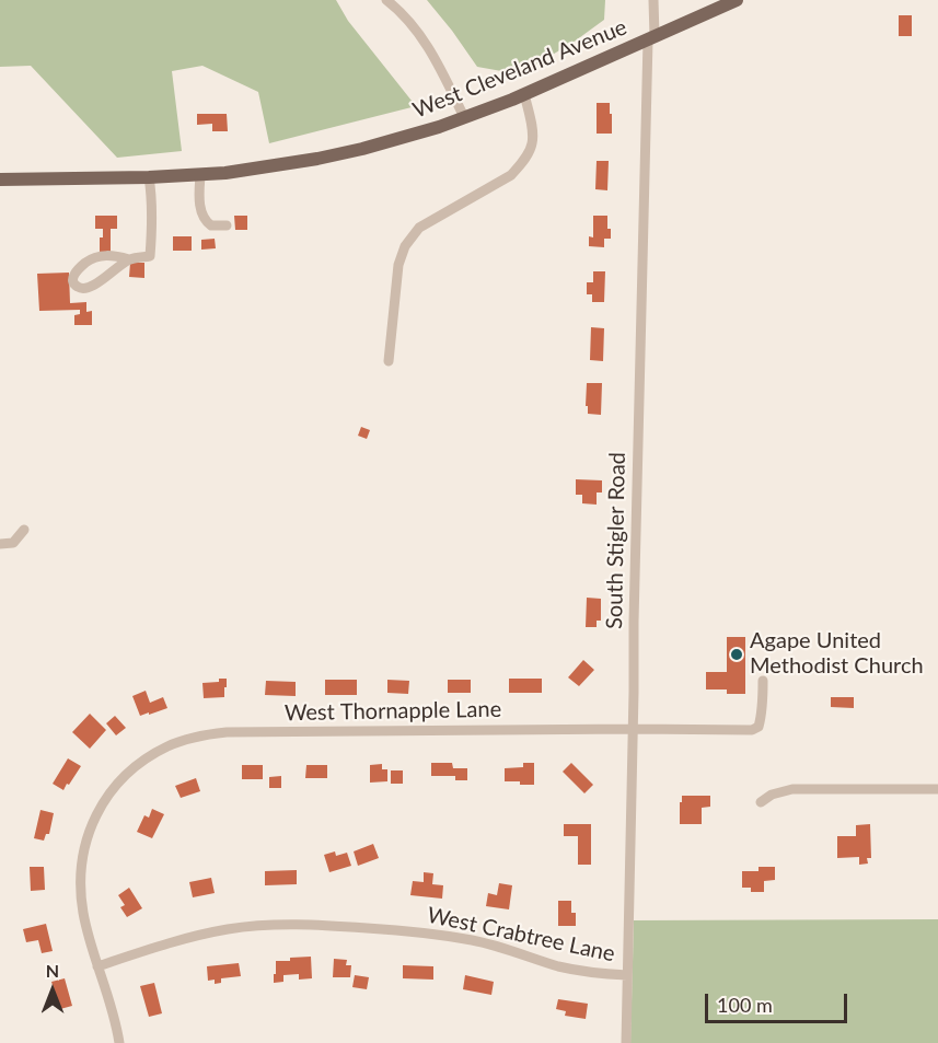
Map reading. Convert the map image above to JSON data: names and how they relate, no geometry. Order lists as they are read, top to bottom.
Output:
{
  "streets": {
    "main road": ["West Cleveland Avenue"],
    "street": ["South Stigler Road", "West Thornapple Lane", "West Crabtree Lane"]
  },
  "crossings": [
    ["West Cleveland Avenue", "South Stigler Road"],
    ["South Stigler Road", "West Thornapple Lane"],
    ["South Stigler Road", "West Crabtree Lane"],
    ["West Thornapple Lane", "West Crabtree Lane"]
  ],
  "places": ["Agape United Methodist Church"],
  "scale_bar": "100 m",
  "north": "top"
}
